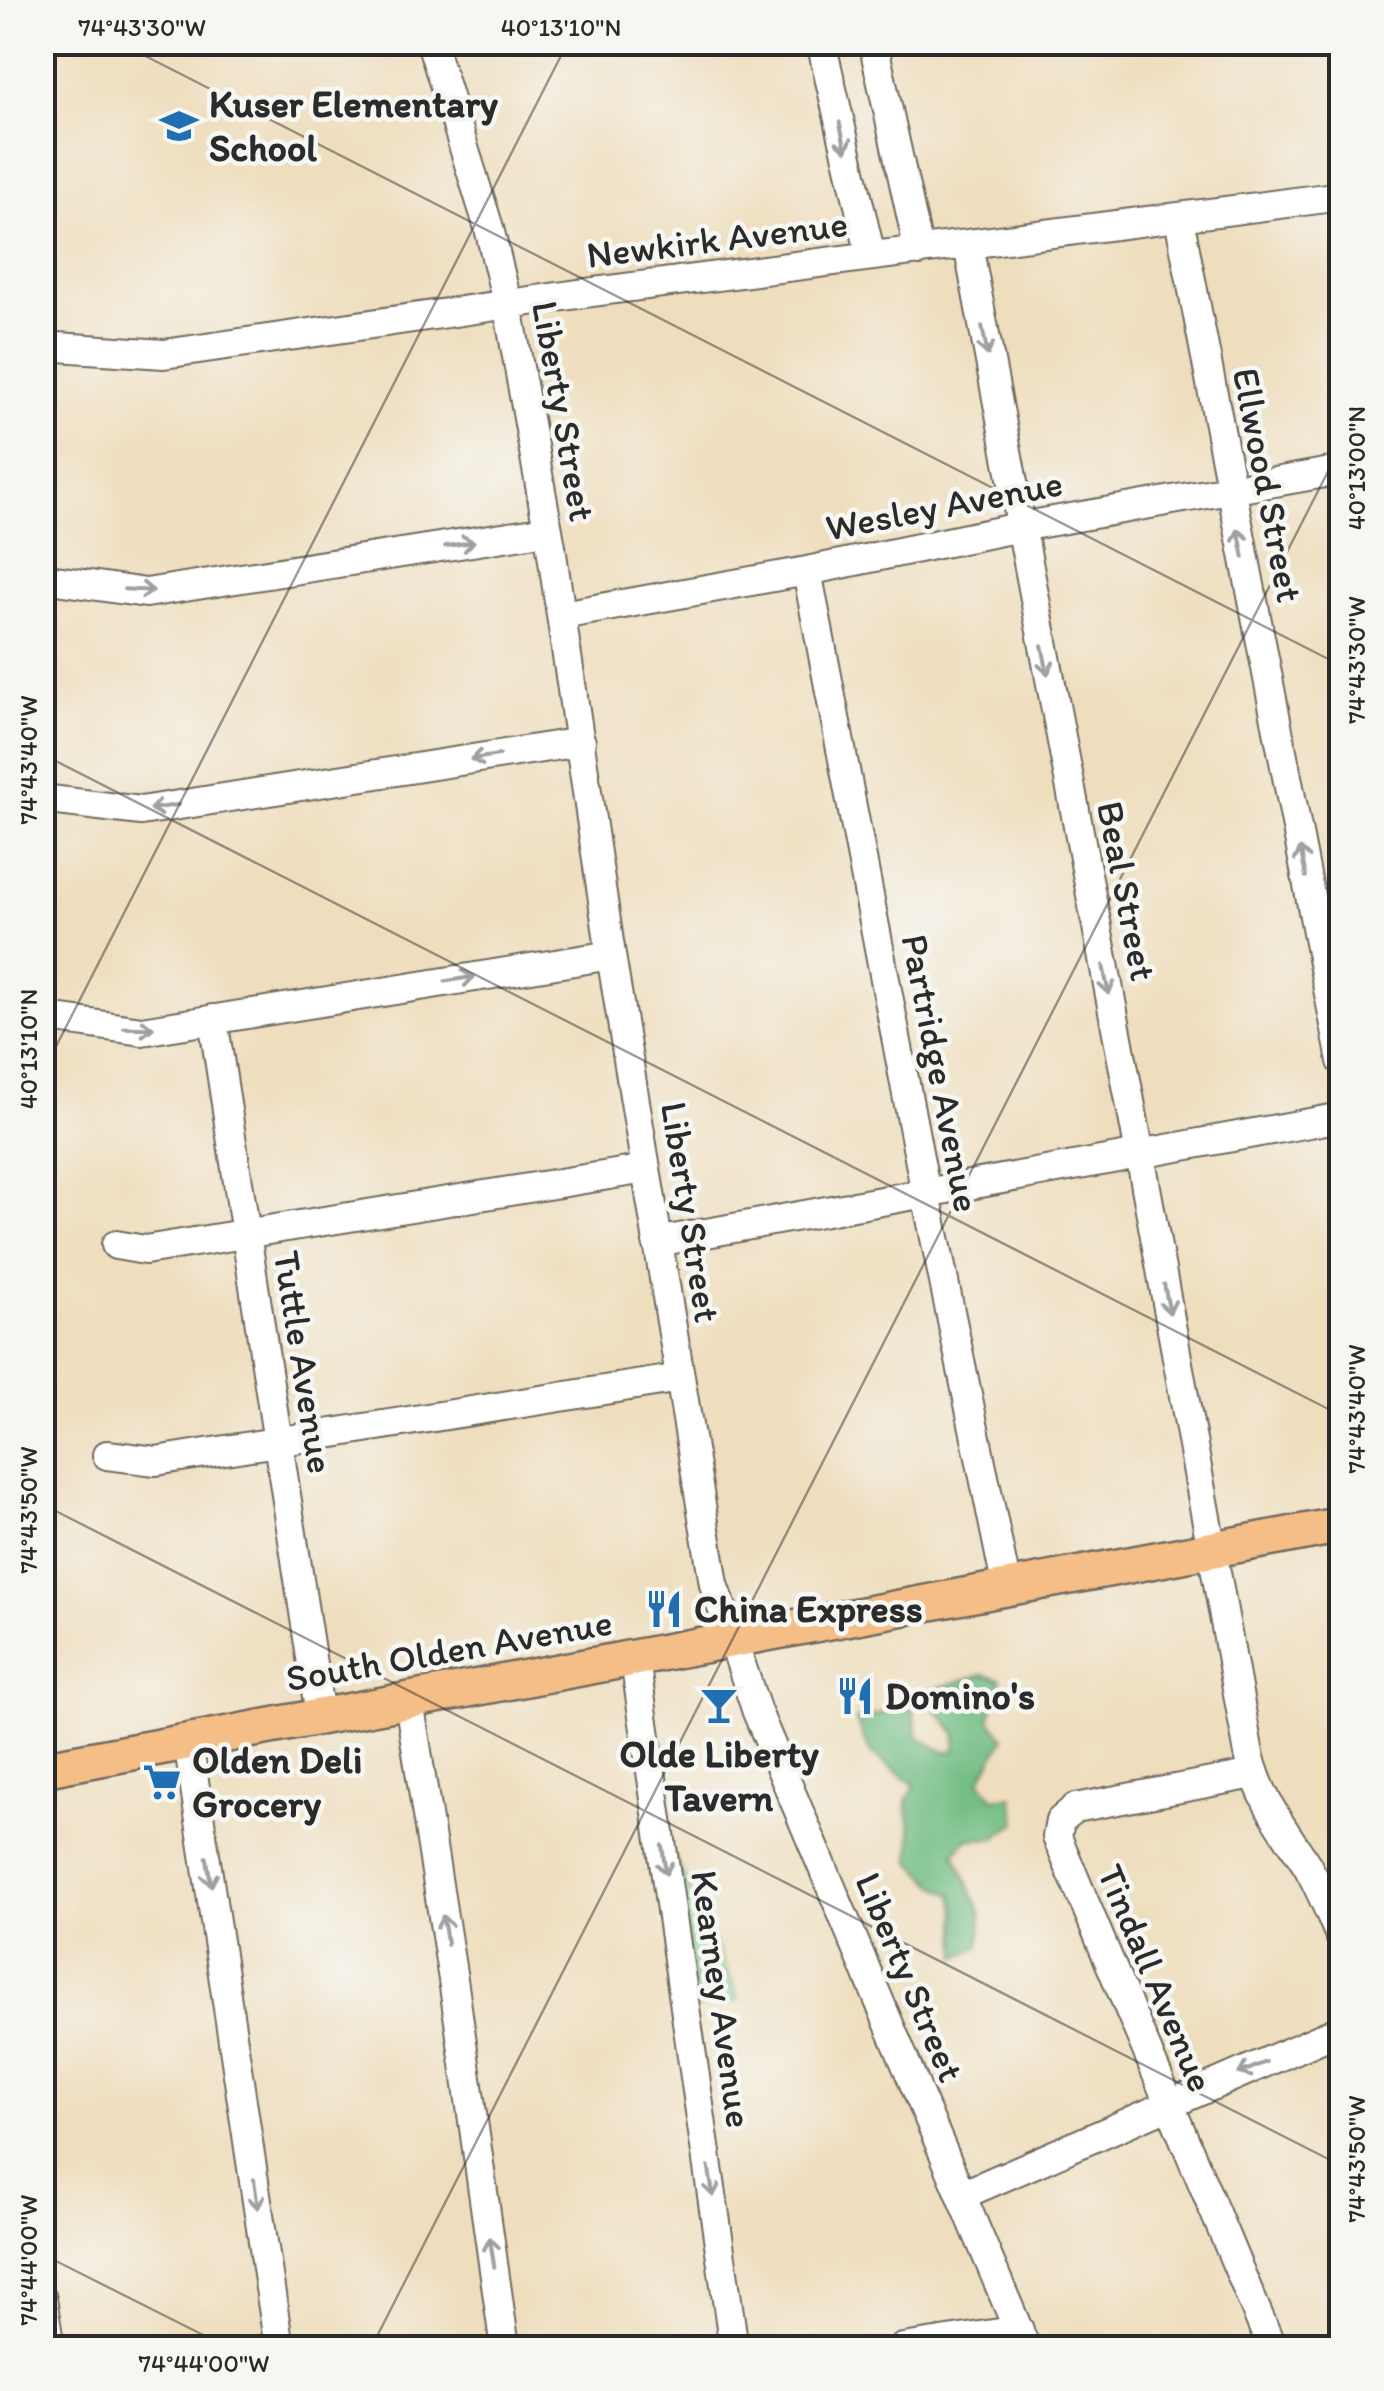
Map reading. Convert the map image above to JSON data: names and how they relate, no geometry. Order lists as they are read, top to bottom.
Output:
{
  "streets": {
    "main road": ["South Olden Avenue"],
    "street": [
      "Newkirk Avenue",
      "Liberty Street",
      "Ellwood Street",
      "Wesley Avenue",
      "Beal Street",
      "Partridge Avenue",
      "Tuttle Avenue",
      "Tindall Avenue",
      "Kearney Avenue"
    ]
  },
  "crossings": [
    ["Newkirk Avenue", "Liberty Street"],
    ["Newkirk Avenue", "Ellwood Street"],
    ["Newkirk Avenue", "Beal Street"],
    ["Liberty Street", "Wesley Avenue"],
    ["Liberty Street", "South Olden Avenue"],
    ["Ellwood Street", "Wesley Avenue"],
    ["Wesley Avenue", "Beal Street"],
    ["Wesley Avenue", "Partridge Avenue"],
    ["Beal Street", "South Olden Avenue"],
    ["Beal Street", "Tindall Avenue"],
    ["Partridge Avenue", "South Olden Avenue"],
    ["Tuttle Avenue", "South Olden Avenue"],
    ["South Olden Avenue", "Kearney Avenue"]
  ],
  "one_way": ["Ellwood Street", "Beal Street"],
  "places": {
    "school or university": ["Kuser Elementary School"],
    "restaurant": ["China Express", "Domino's"],
    "bar": ["Olde Liberty Tavern"],
    "supermarket": ["Olden Deli Grocery"]
  },
  "coordinates": [
    "74°43'30\"W",
    "40°13'10\"N",
    "40°13'00\"N",
    "74°43'40\"W",
    "74°43'50\"W",
    "74°44'00\"W"
  ]
}
